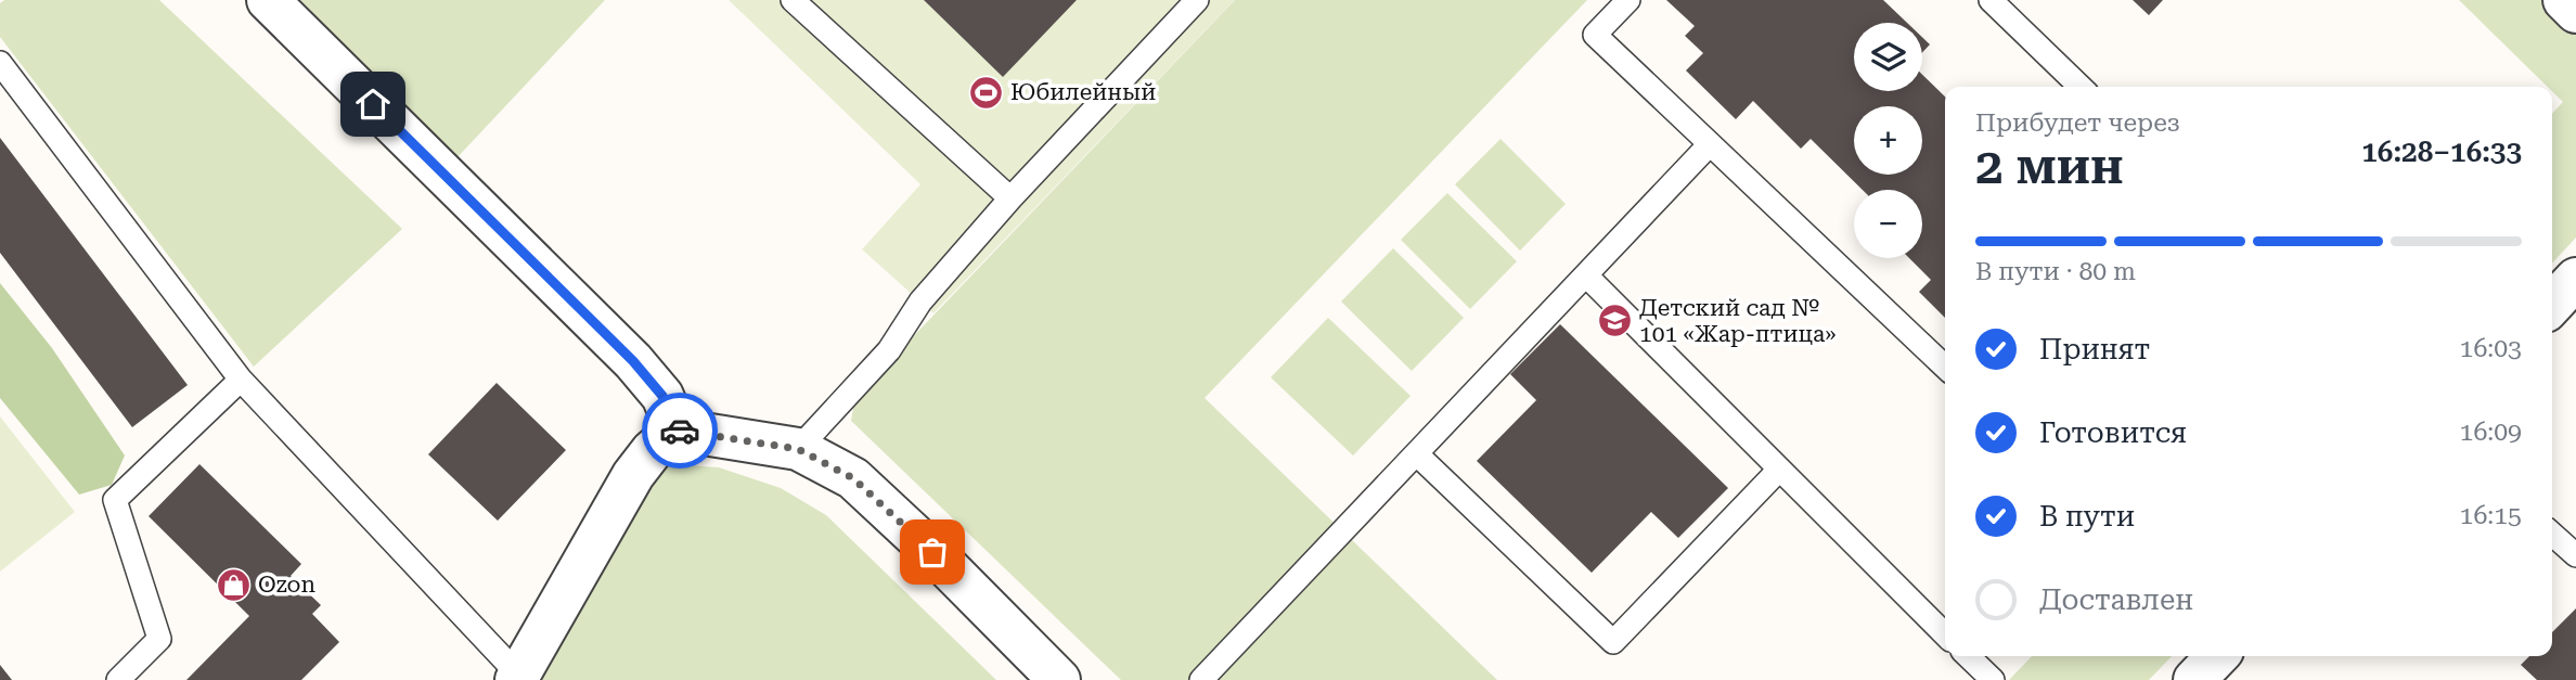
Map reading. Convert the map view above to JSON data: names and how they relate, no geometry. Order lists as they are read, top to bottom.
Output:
{
  "places": {
    "sports": ["Юбилейный"],
    "school or university": ["Детский сад № 101 «Жар-птица»"],
    "shop": ["Ozon"]
  },
  "page": {
    "map_buttons": ["+", "−"],
    "heading": ["2 мин", "Прибудет через", "16:28–16:33"],
    "bar": "В пути · 80 m",
    "list": [
      ["Принят", "16:03"],
      ["Готовится", "16:09"],
      ["В пути", "16:15"],
      "Доставлен"
    ]
  }
}
